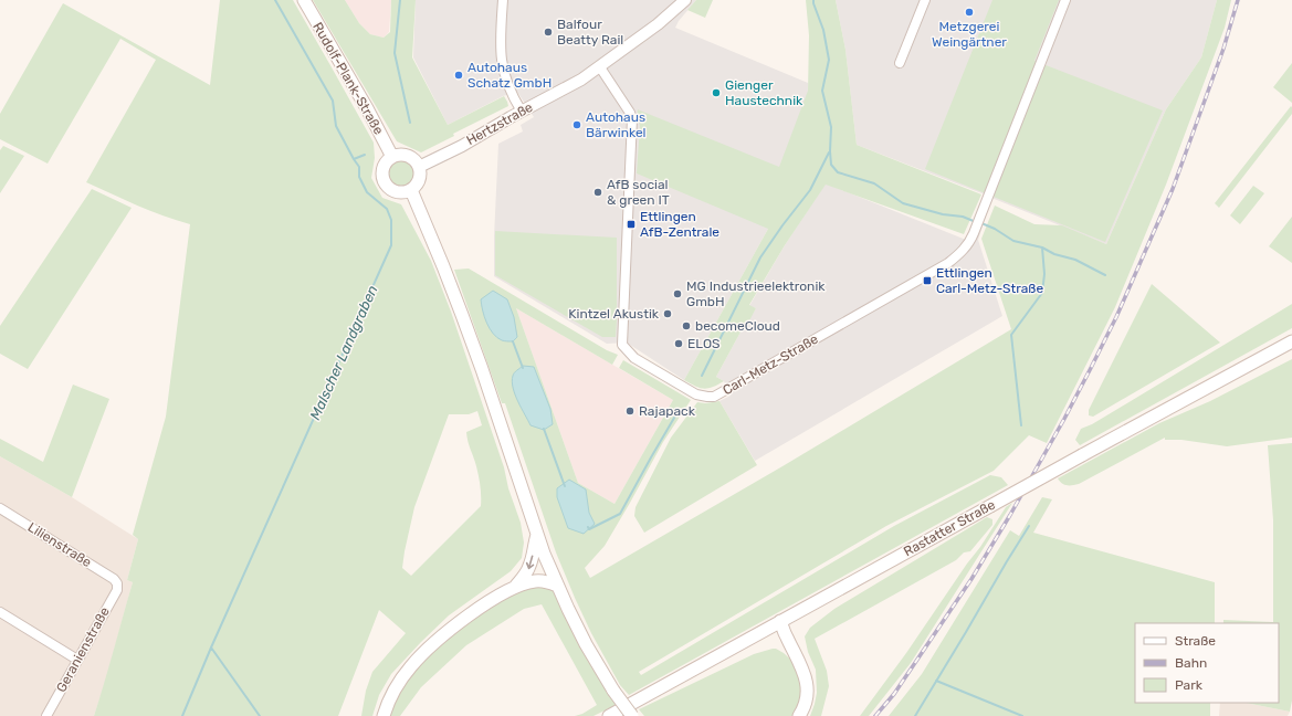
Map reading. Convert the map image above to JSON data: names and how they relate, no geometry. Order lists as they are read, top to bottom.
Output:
{
  "streets": {
    "main road": ["Rudolf-Plank-Straße", "Rastatter Straße"],
    "street": [
      "Hertzstraße",
      "Carl-Metz-Straße",
      "Lilienstraße",
      "Geranienstraße"
    ]
  },
  "crossings": [
    ["Rudolf-Plank-Straße", "Hertzstraße"],
    ["Hertzstraße", "Carl-Metz-Straße"],
    ["Lilienstraße", "Geranienstraße"]
  ],
  "water": ["Malscher Landgraben"],
  "places": {
    "other": [
      "Metzgerei Weingärtner",
      "Balfour Beatty Rail",
      "Autohaus Schatz GmbH",
      "Gienger Haustechnik",
      "Autohaus Bärwinkel",
      "AfB social & green IT",
      "MG Industrieelektronik GmbH",
      "Kintzel Akustik",
      "becomeCloud",
      "ELOS",
      "Rajapack"
    ],
    "transit": ["Ettlingen AfB-Zentrale", "Ettlingen Carl-Metz-Straße"]
  },
  "legend": ["Straße", "Bahn", "Park"]
}
